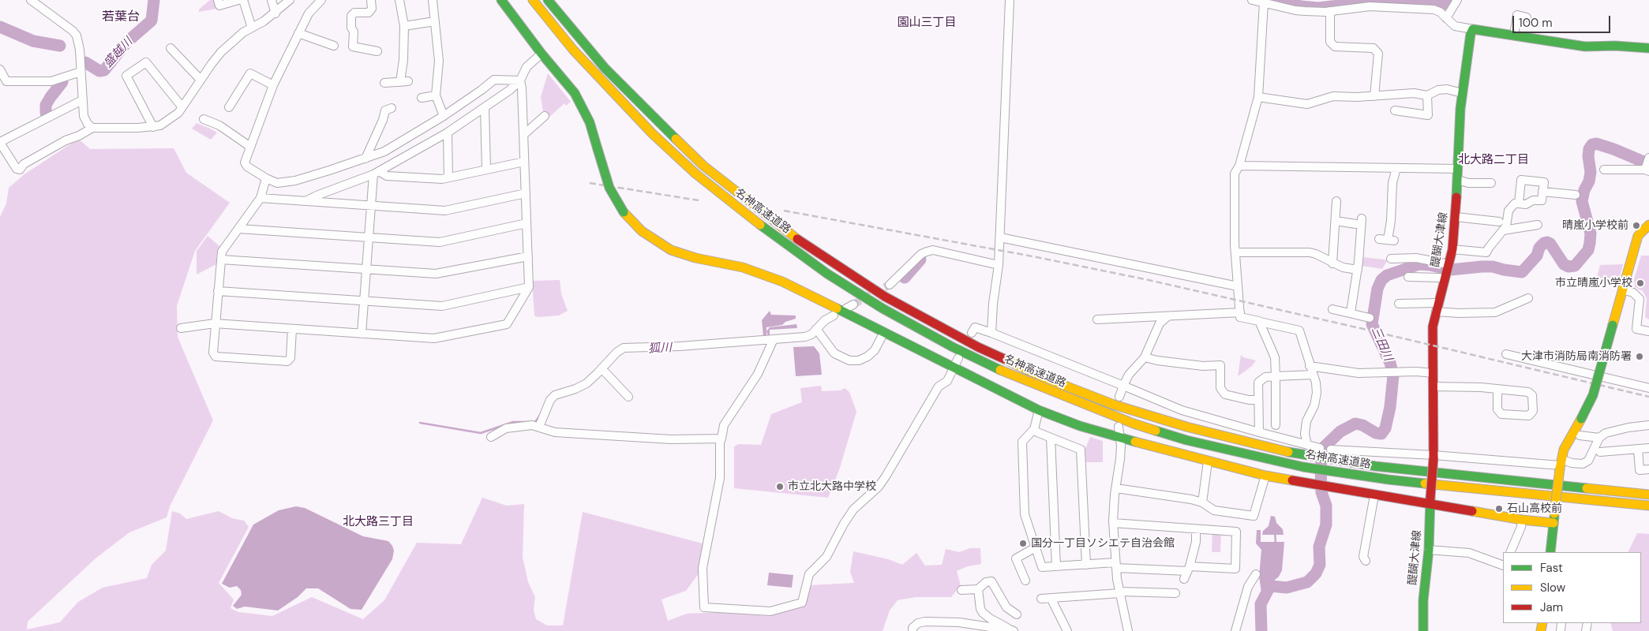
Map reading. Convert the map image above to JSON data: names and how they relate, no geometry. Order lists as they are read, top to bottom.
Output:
{
  "streets": {
    "main road": ["名神高速道路", "醍醐大津線"]
  },
  "districts": [
    "若葉台",
    "園山三丁目",
    "北大路二丁目",
    "北大路三丁目"
  ],
  "water": ["盛越川", "三田川", "狐川"],
  "places": [
    "晴嵐小学校前",
    "市立晴嵐小学校",
    "大津市消防局南消防署",
    "市立北大路中学校",
    "石山高校前",
    "国分一丁目ソシエテ自治会館"
  ],
  "legend": ["Fast", "Slow", "Jam"],
  "scale_bar": "100 m"
}
